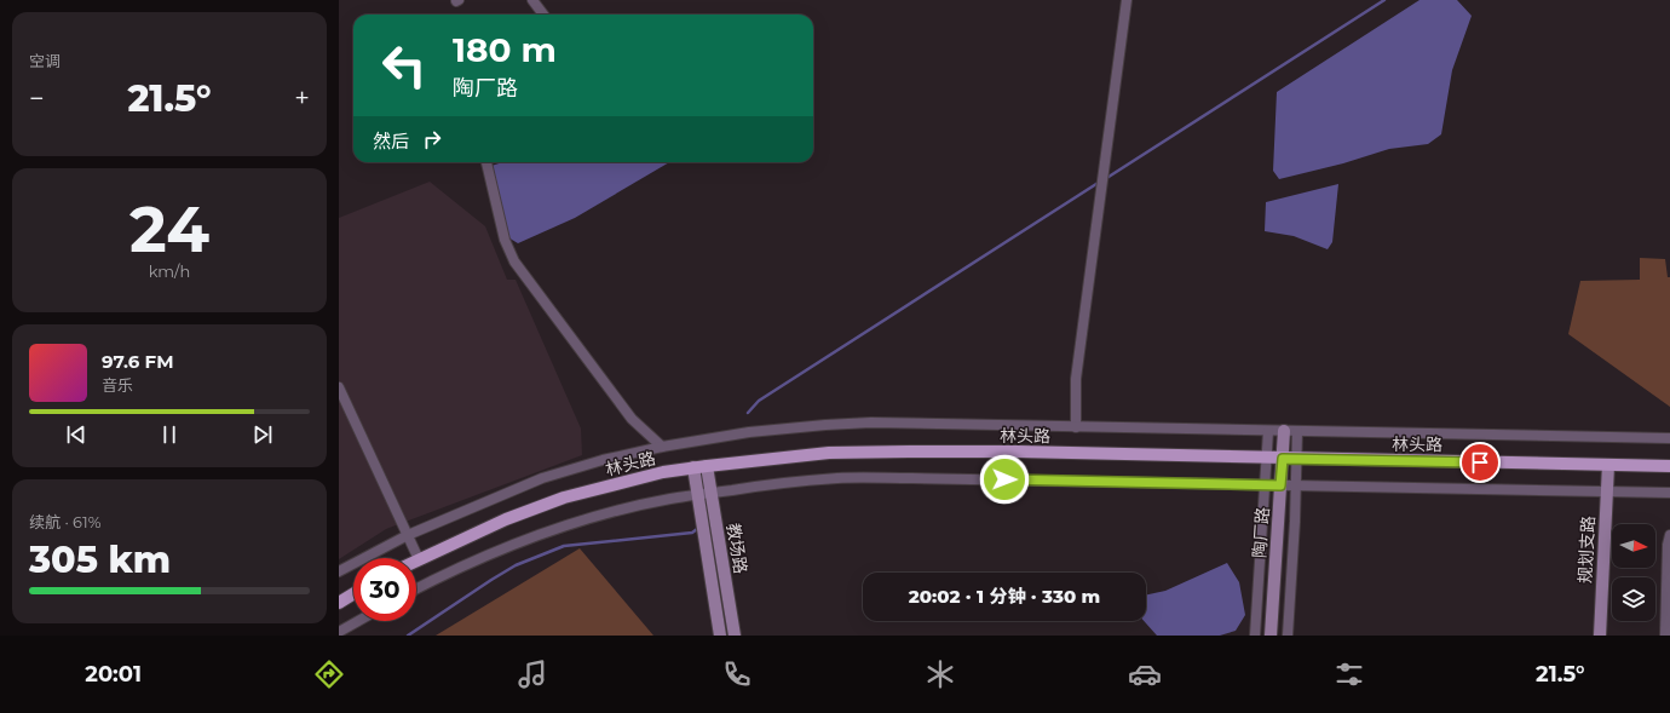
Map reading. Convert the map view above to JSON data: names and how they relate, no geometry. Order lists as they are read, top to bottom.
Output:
{
  "streets": {
    "main road": [
      "林头路",
      "陶厂路",
      "教场路",
      "规划支路"
    ]
  },
  "crossings": [
    ["林头路", "陶厂路"],
    ["林头路", "教场路"],
    ["林头路", "规划支路"]
  ],
  "north": "right",
  "page": {
    "tile": [
      "空调",
      ["24", "km/h"],
      ["续航 · 61%", "305 km"]
    ],
    "turn": ["180 m", "陶厂路"],
    "heat": ["−", "21.5°", "+"],
    "then": "然后",
    "song": ["97.6 FM", "音乐"],
    "limit": "30",
    "trip": "20:02 · 1 分钟 · 330 m",
    "tabs": ["20:01", "21.5°"]
  }
}
